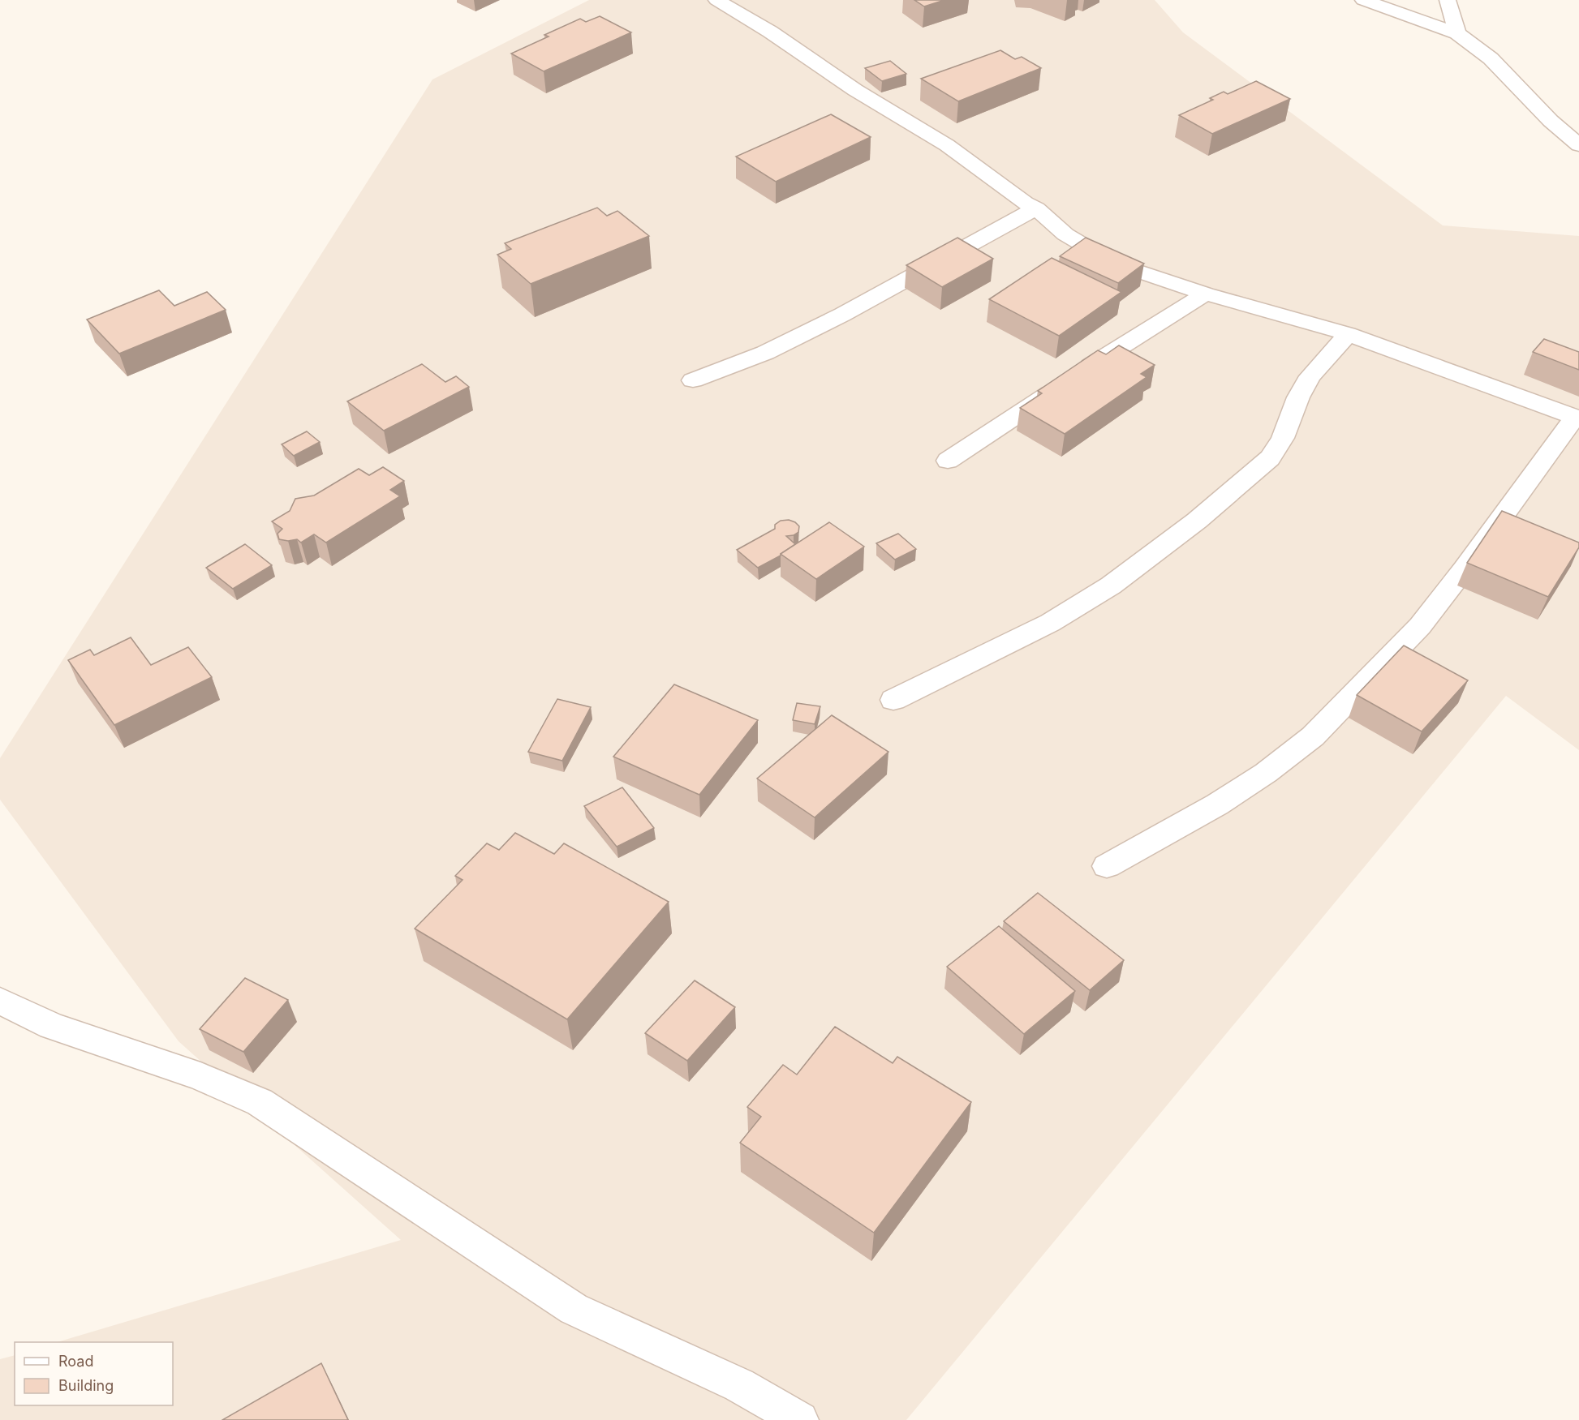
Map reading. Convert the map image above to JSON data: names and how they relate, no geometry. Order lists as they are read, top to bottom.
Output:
{
  "legend": ["Road", "Building"]
}
